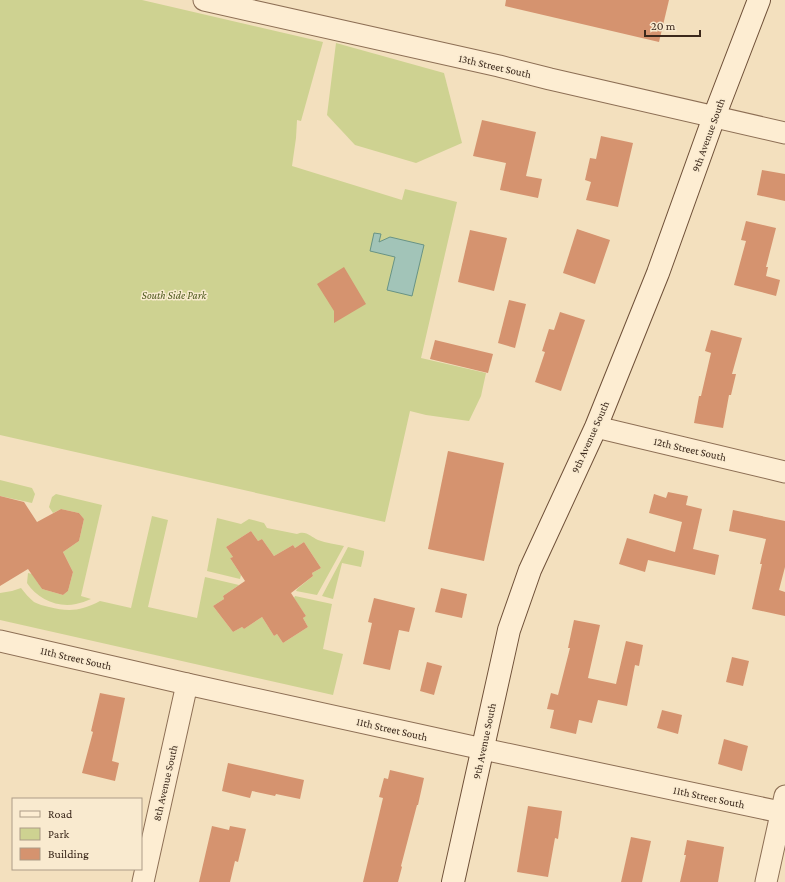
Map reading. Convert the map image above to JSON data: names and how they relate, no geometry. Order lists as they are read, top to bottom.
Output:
{
  "streets": {
    "street": [
      "13th Street South",
      "9th Avenue South",
      "12th Street South",
      "11th Street South",
      "8th Avenue South"
    ]
  },
  "crossings": [
    ["13th Street South", "9th Avenue South"],
    ["9th Avenue South", "12th Street South"],
    ["9th Avenue South", "11th Street South"],
    ["11th Street South", "8th Avenue South"]
  ],
  "parks": ["South Side Park"],
  "legend": ["Road", "Park", "Building"],
  "scale_bar": "20 m"
}
